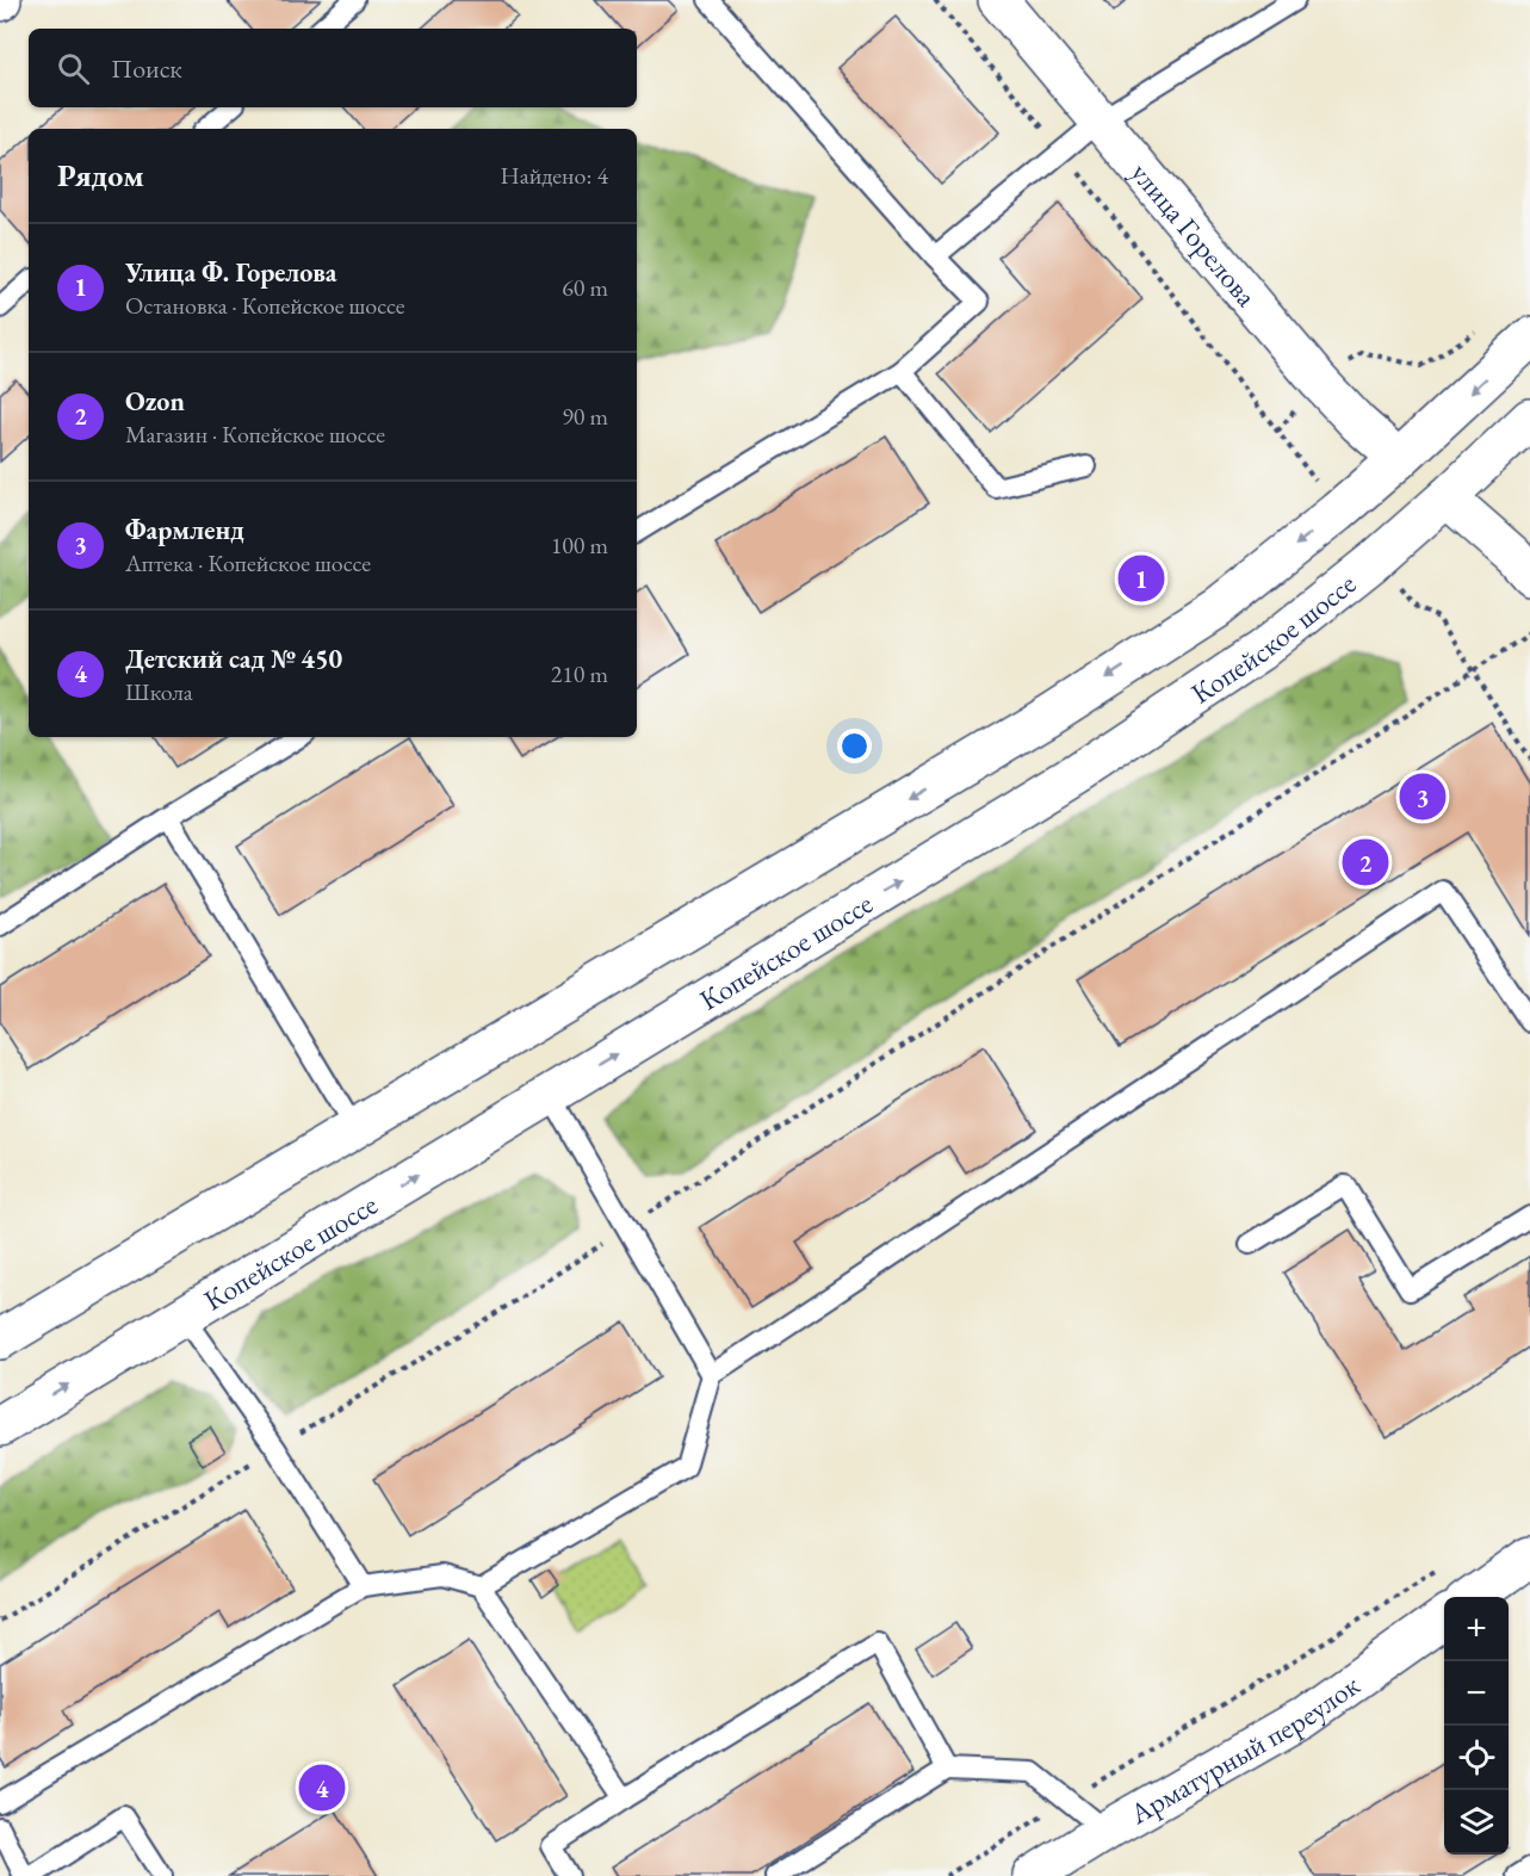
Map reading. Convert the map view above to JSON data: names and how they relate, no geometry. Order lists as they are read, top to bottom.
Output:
{
  "streets": {
    "main road": ["улица Горелова", "Копейское шоссе", "Арматурный переулок"]
  },
  "crossings": [
    ["улица Горелова", "Копейское шоссе"]
  ],
  "page": {
    "search": "Поиск",
    "heading": ["Рядом", "Найдено: 4"],
    "list": [
      {
        "mark": "1",
        "name": "Улица Ф. Горелова",
        "note": "Остановка · Копейское шоссе",
        "value": "60 m"
      },
      {
        "mark": "2",
        "name": "Ozon",
        "note": "Магазин · Копейское шоссе",
        "value": "90 m"
      },
      {
        "mark": "3",
        "name": "Фармленд",
        "note": "Аптека · Копейское шоссе",
        "value": "100 m"
      },
      {
        "mark": "4",
        "name": "Детский сад № 450",
        "note": "Школа",
        "value": "210 m"
      }
    ],
    "pins": [
      "1",
      "3",
      "2",
      "4"
    ],
    "map_buttons": ["+", "−"]
  }
}
